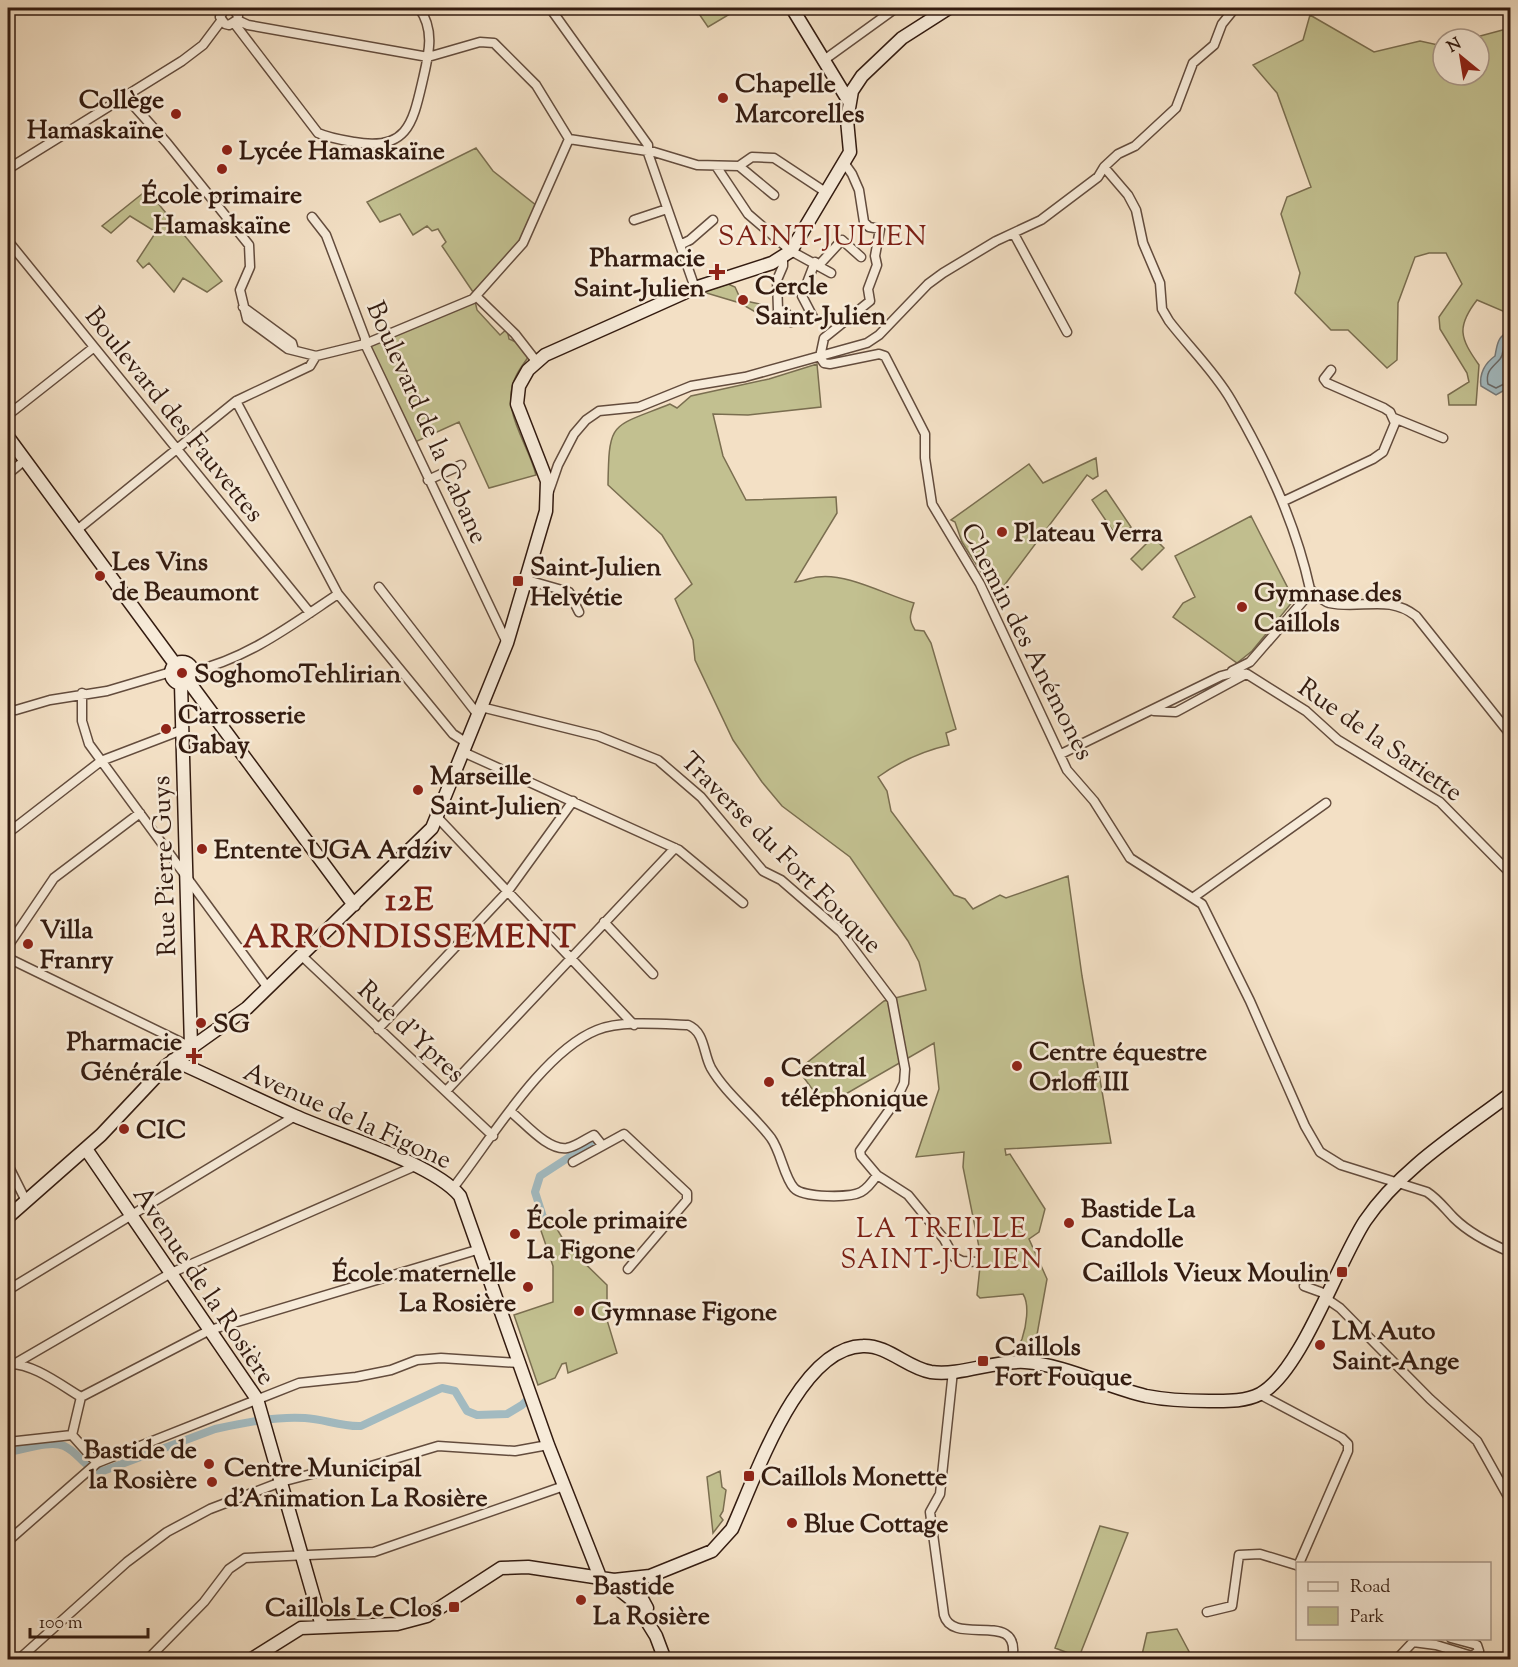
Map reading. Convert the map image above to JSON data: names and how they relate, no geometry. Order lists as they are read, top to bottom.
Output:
{
  "streets": {
    "street": [
      "Boulevard des Fauvettes",
      "Boulevard de la Cabane",
      "Chemin des Anémones",
      "Rue de la Sariette",
      "Traverse du Fort Fouque",
      "Rue Pierre Guys",
      "Rue d'Ypres",
      "Avenue de la Figone",
      "Avenue de la Rosière"
    ]
  },
  "districts": ["SAINT-JULIEN", "12E ARRONDISSEMENT", "LA TREILLE SAINT-JULIEN"],
  "places": {
    "other": [
      "Chapelle Marcorelles",
      "Collège Hamaskaïne",
      "Lycée Hamaskaïne",
      "École primaire Hamaskaïne",
      "Cercle Saint-Julien",
      "Plateau Verra",
      "Les Vins de Beaumont",
      "Gymnase des Caillols",
      "SoghomoTehlirian",
      "Carrosserie Gabay",
      "Marseille Saint-Julien",
      "Entente UGA Ardziv",
      "Villa Franry",
      "SG",
      "Centre équestre Orloff III",
      "Central téléphonique",
      "CIC",
      "Bastide La Candolle",
      "École primaire La Figone",
      "École maternelle La Rosière",
      "Gymnase Figone",
      "LM Auto Saint-Ange",
      "Bastide de la Rosière",
      "Centre Municipal d'Animation La Rosière",
      "Blue Cottage",
      "Bastide La Rosière"
    ],
    "health": ["Pharmacie Saint-Julien", "Pharmacie Générale"],
    "transit": [
      "Saint-Julien Helvétie",
      "Caillols Vieux Moulin",
      "Caillols Fort Fouque",
      "Caillols Monette",
      "Caillols Le Clos"
    ]
  },
  "legend": ["Road", "Park"],
  "scale_bar": "100 m",
  "north": "top left"
}
